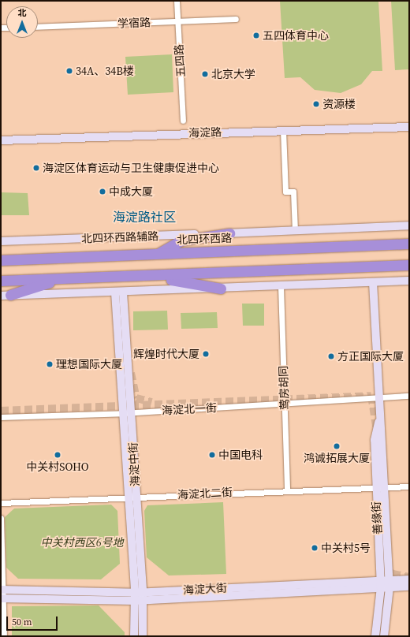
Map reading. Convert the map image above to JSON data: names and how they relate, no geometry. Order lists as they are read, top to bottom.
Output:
{
  "streets": {
    "highway": ["北四环西路"],
    "main road": [
      "海淀路",
      "北四环西路辅路",
      "海淀中街",
      "善缘街",
      "海淀大街"
    ],
    "street": [
      "学宿路",
      "五四路",
      "莺房胡同",
      "海淀北一街",
      "海淀北二街"
    ]
  },
  "crossings": [
    ["学宿路", "五四路"],
    ["莺房胡同", "海淀北一街"],
    ["莺房胡同", "海淀北二街"],
    ["海淀北一街", "海淀中街"],
    ["海淀北一街", "善缘街"],
    ["海淀中街", "海淀北二街"],
    ["海淀中街", "海淀大街"],
    ["海淀北二街", "善缘街"],
    ["善缘街", "海淀大街"]
  ],
  "districts": ["海淀路社区"],
  "parks": ["中关村西区6号地"],
  "places": [
    "五四体育中心",
    "34A、34B楼",
    "北京大学",
    "资源楼",
    "海淀区体育运动与卫生健康促进中心",
    "中成大厦",
    "辉煌时代大厦",
    "方正国际大厦",
    "理想国际大厦",
    "鸿诚拓展大厦",
    "中关村SOHO",
    "中国电科",
    "中关村5号"
  ],
  "scale_bar": "50 m",
  "north": "top"
}
